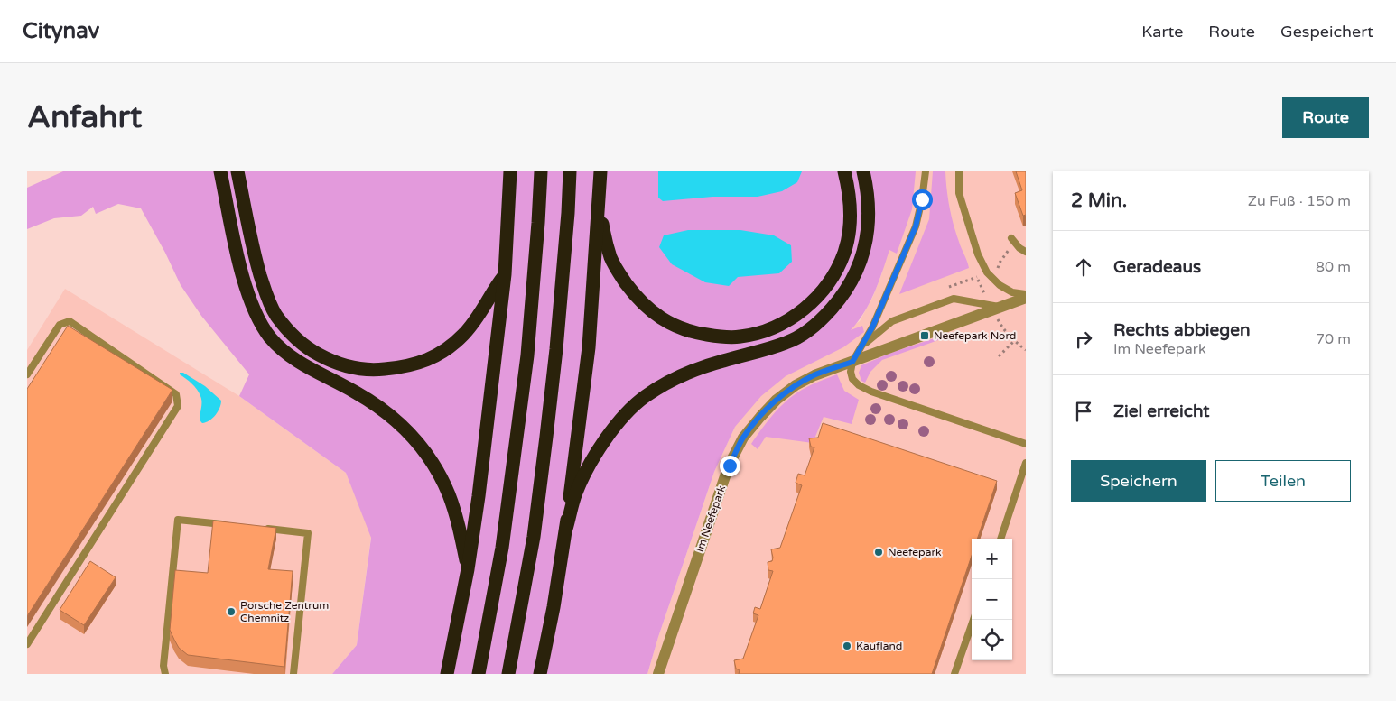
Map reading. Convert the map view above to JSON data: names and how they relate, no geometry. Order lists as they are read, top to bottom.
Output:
{
  "streets": {
    "street": ["Im Neefepark"]
  },
  "places": {
    "transit": ["Neefepark Nord"],
    "other": ["Neefepark", "Porsche Zentrum Chemnitz", "Kaufland"]
  },
  "page": {
    "header": "Citynav",
    "nav": ["Karte", "Route", "Gespeichert"],
    "buttons": [
      "Route",
      ["Speichern", "Teilen"]
    ],
    "title": "Anfahrt",
    "heading": ["2 Min.", "Zu Fuß · 150 m"],
    "list": [
      ["Geradeaus", "80 m"],
      ["Rechts abbiegen", "Im Neefepark", "70 m"],
      "Ziel erreicht"
    ],
    "map_buttons": ["+", "−"]
  }
}
